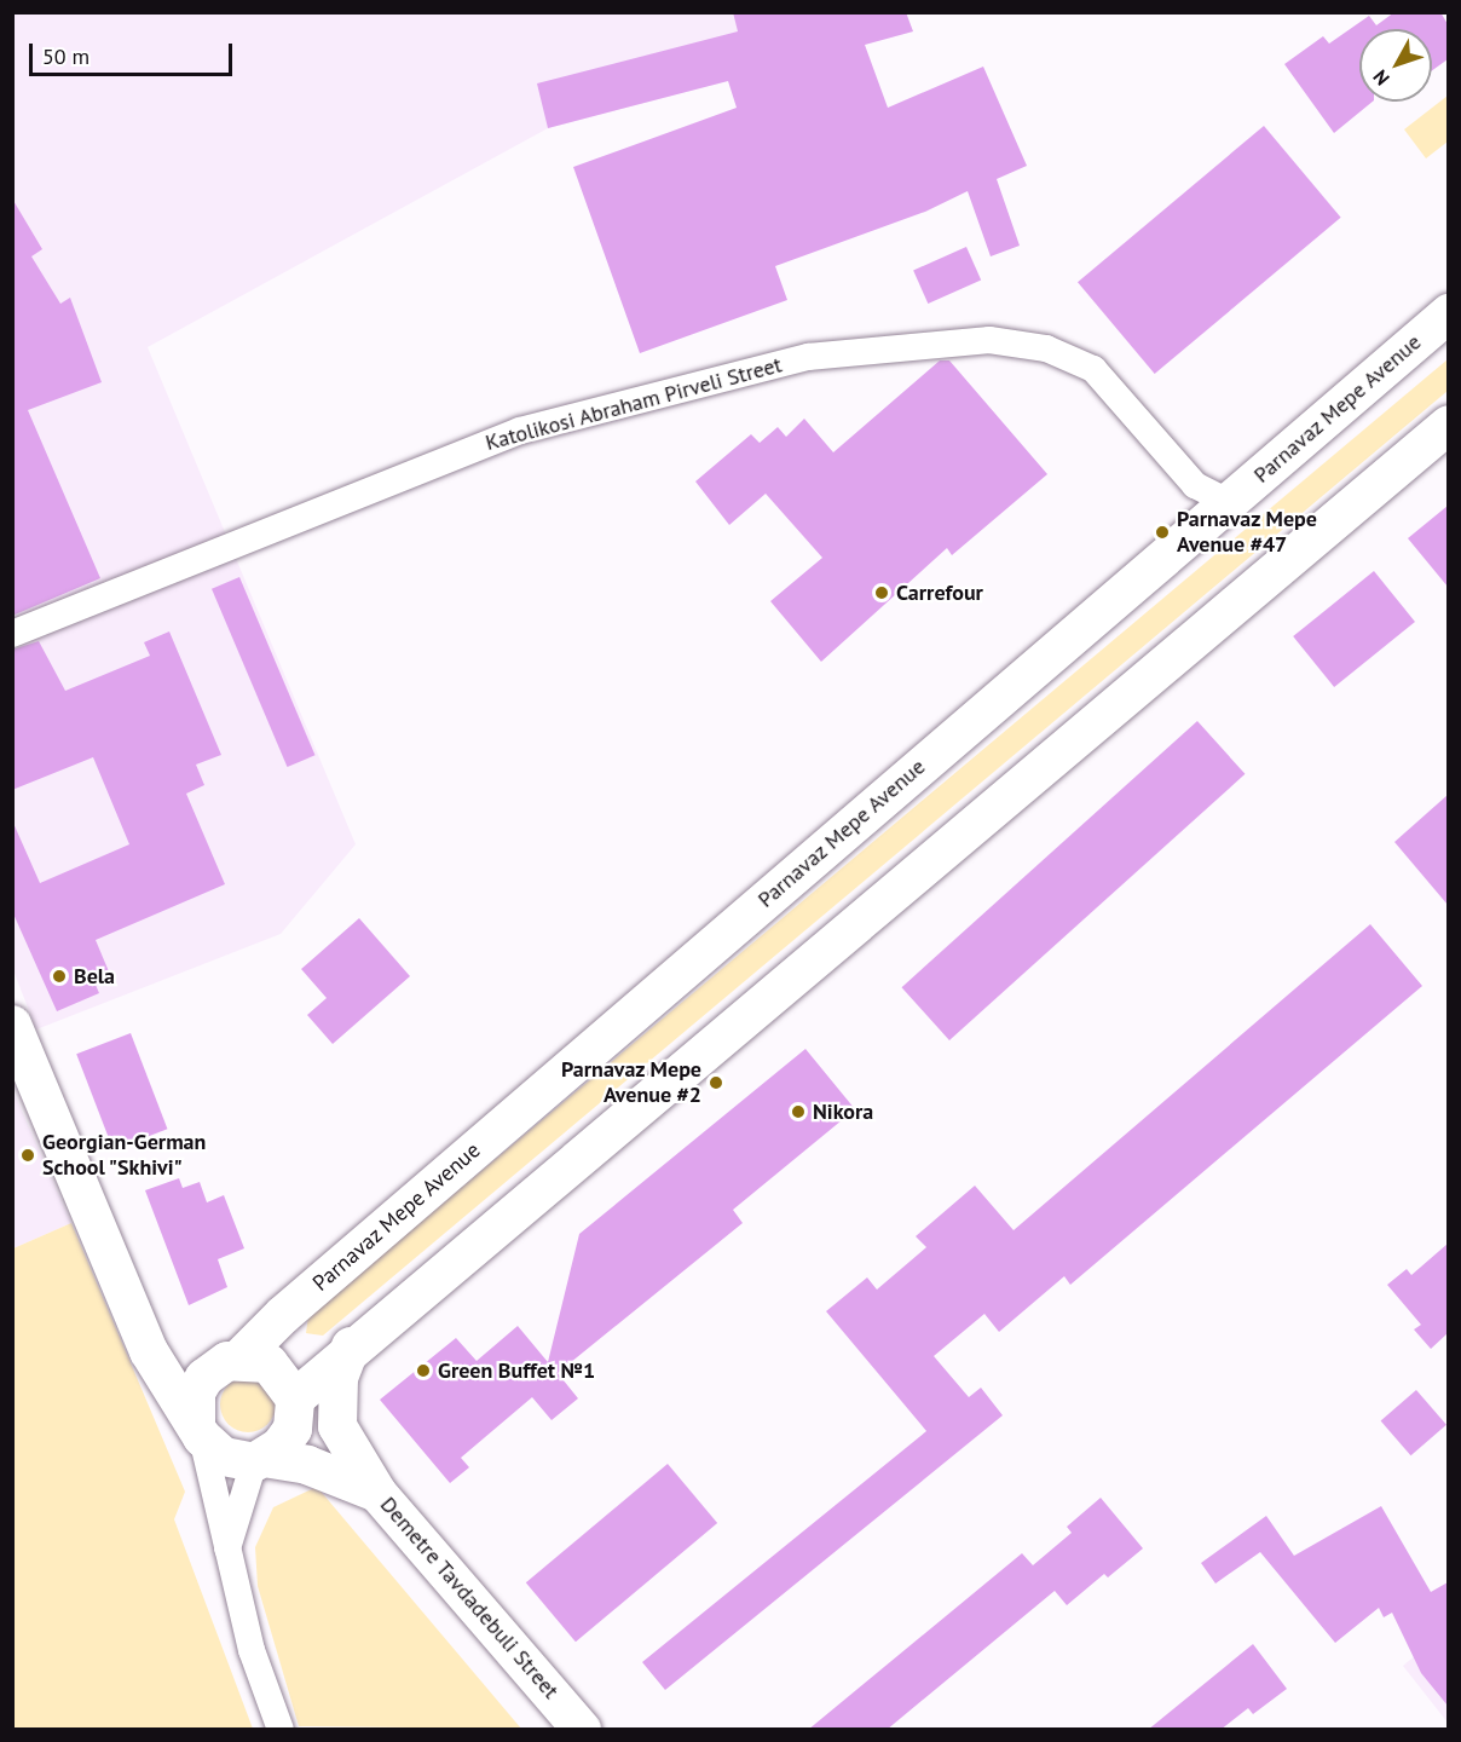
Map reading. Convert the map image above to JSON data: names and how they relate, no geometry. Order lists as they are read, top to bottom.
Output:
{
  "streets": {
    "main road": ["Parnavaz Mepe Avenue", "Demetre Tavdadebuli Street"],
    "street": ["Katolikosi Abraham Pirveli Street"]
  },
  "crossings": [
    ["Katolikosi Abraham Pirveli Street", "Parnavaz Mepe Avenue"],
    ["Parnavaz Mepe Avenue", "Demetre Tavdadebuli Street"]
  ],
  "places": [
    "Parnavaz Mepe Avenue #47",
    "Carrefour",
    "Bela",
    "Parnavaz Mepe Avenue #2",
    "Nikora",
    "Georgian-German School \"Skhivi\"",
    "Green Buffet №1"
  ],
  "scale_bar": "50 m",
  "north": "bottom left"
}
